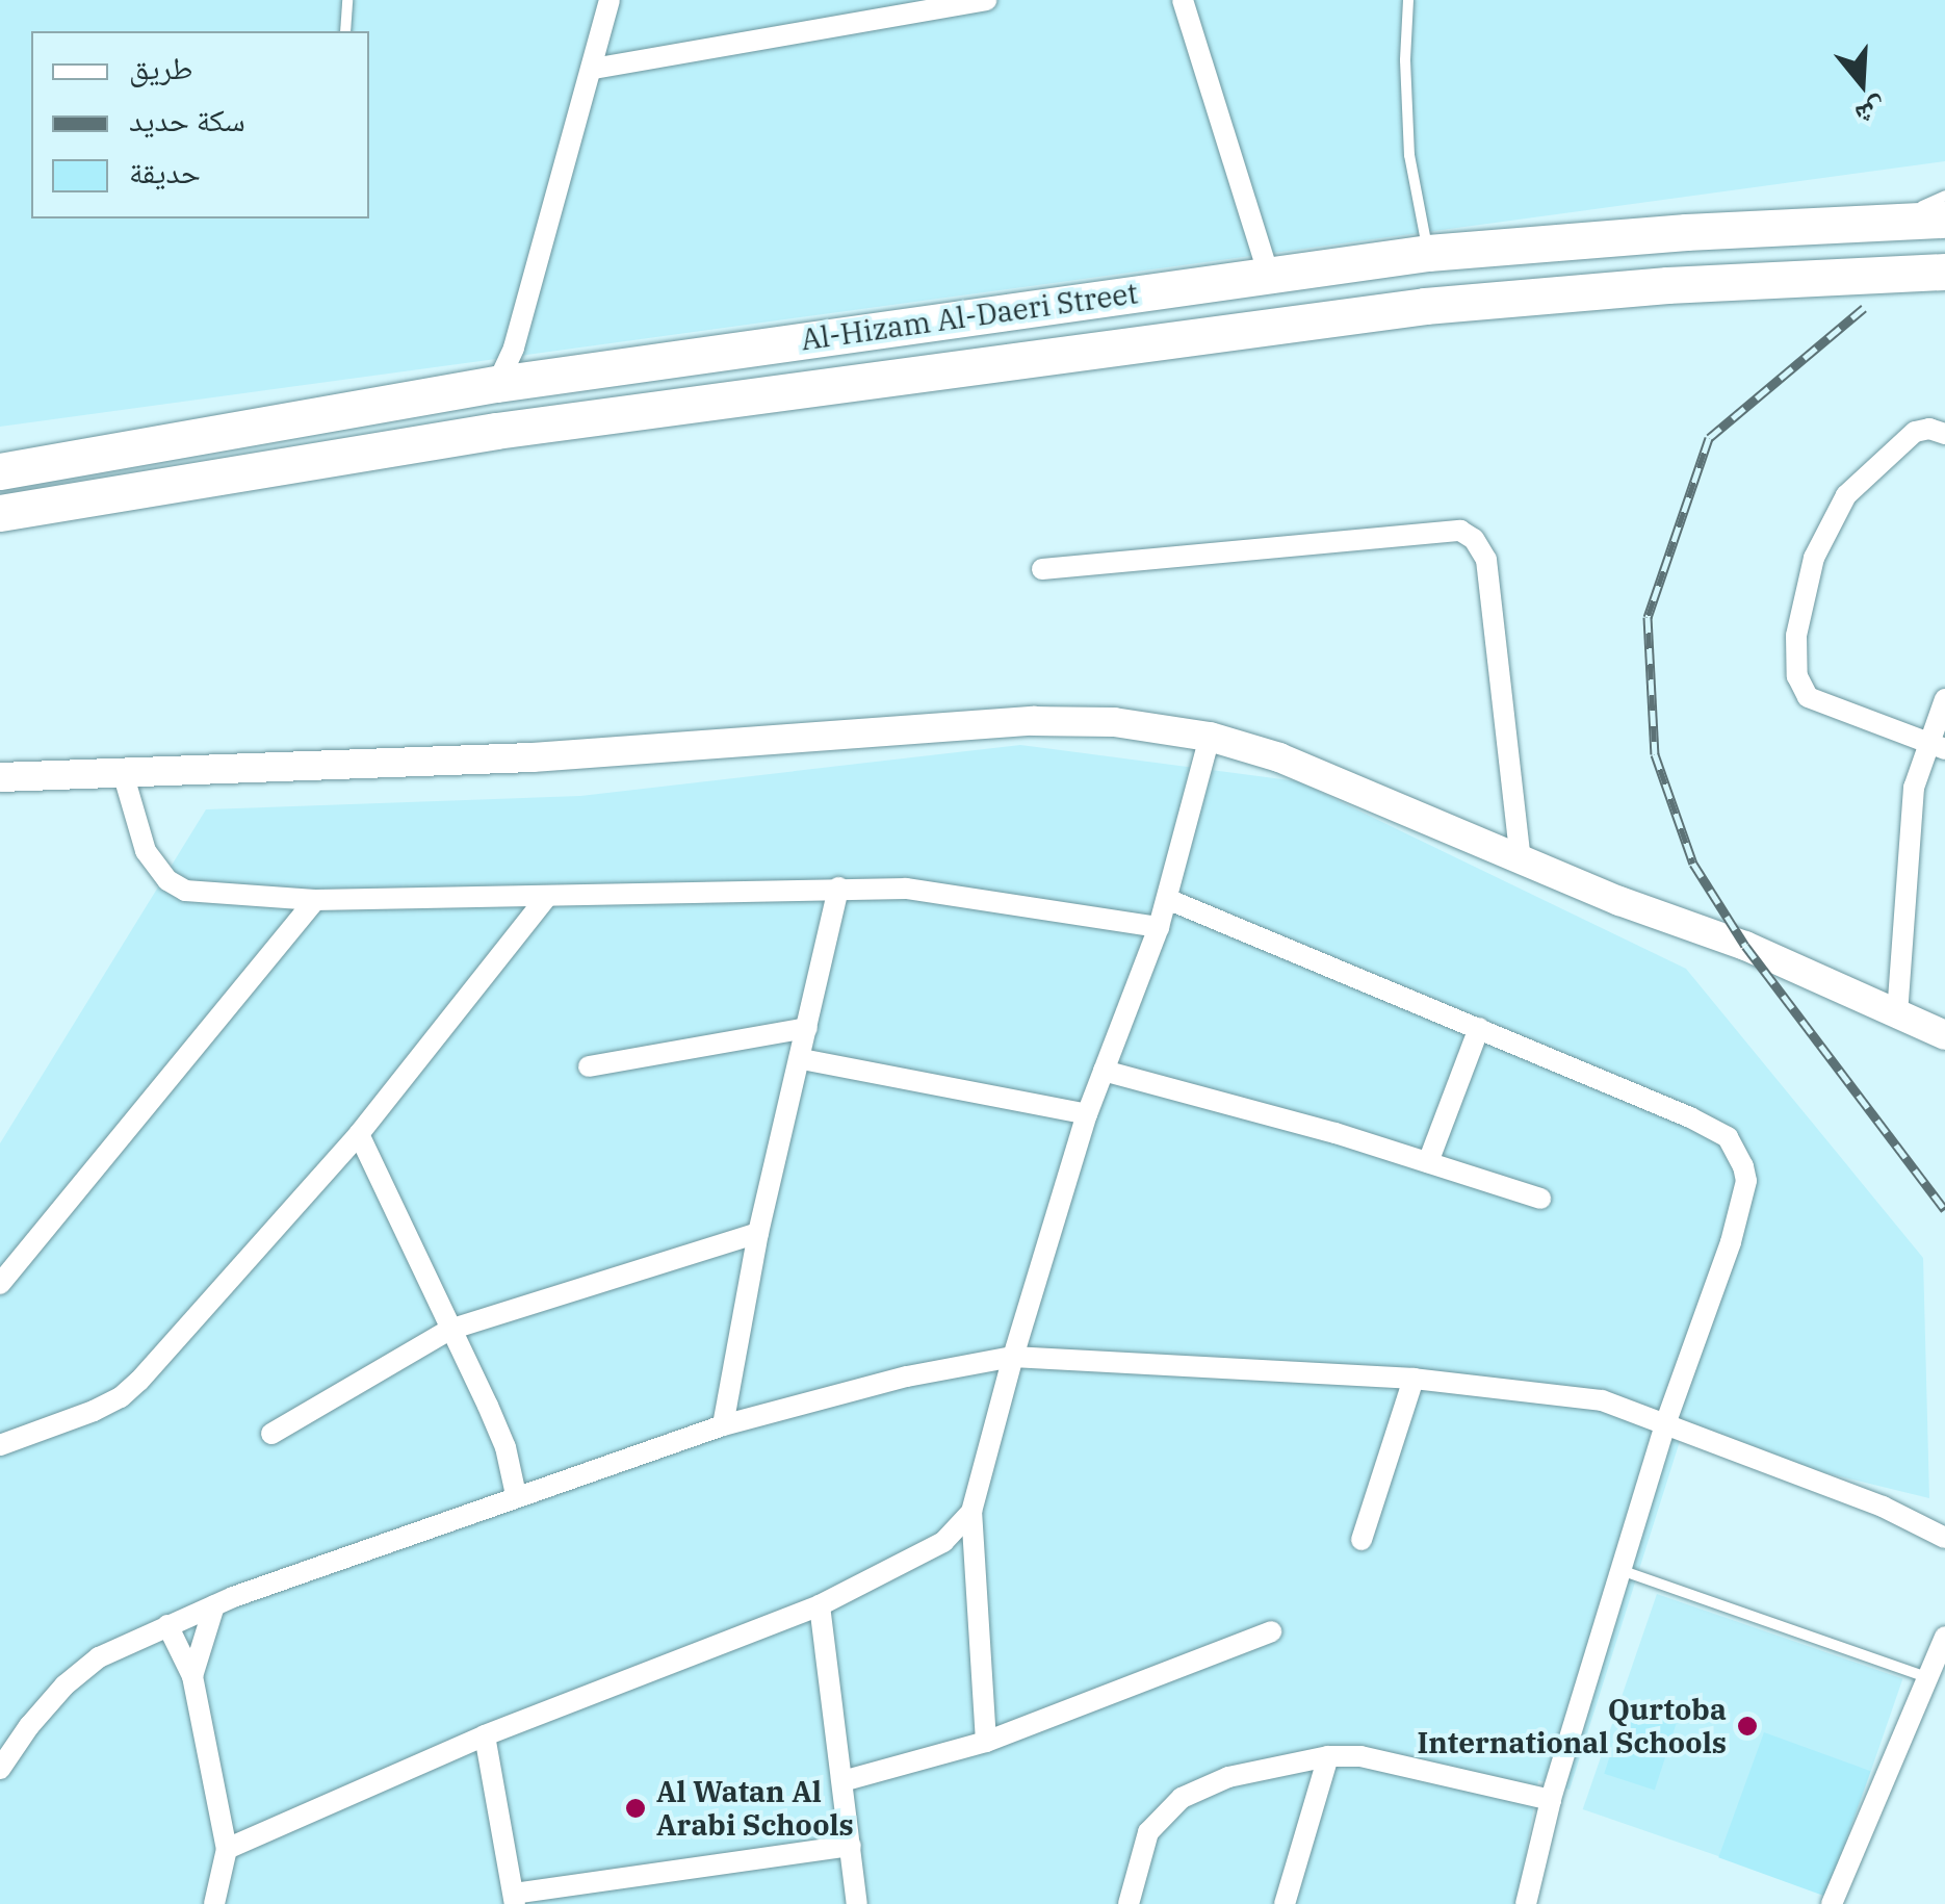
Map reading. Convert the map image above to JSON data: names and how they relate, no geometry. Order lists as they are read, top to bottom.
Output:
{
  "streets": {
    "highway": ["Al-Hizam Al-Daeri Street"]
  },
  "places": ["Qurtoba International Schools", "Al Watan Al Arabi Schools"],
  "legend": ["طريق", "سكة حديد", "حديقة"],
  "north": "bottom"
}
